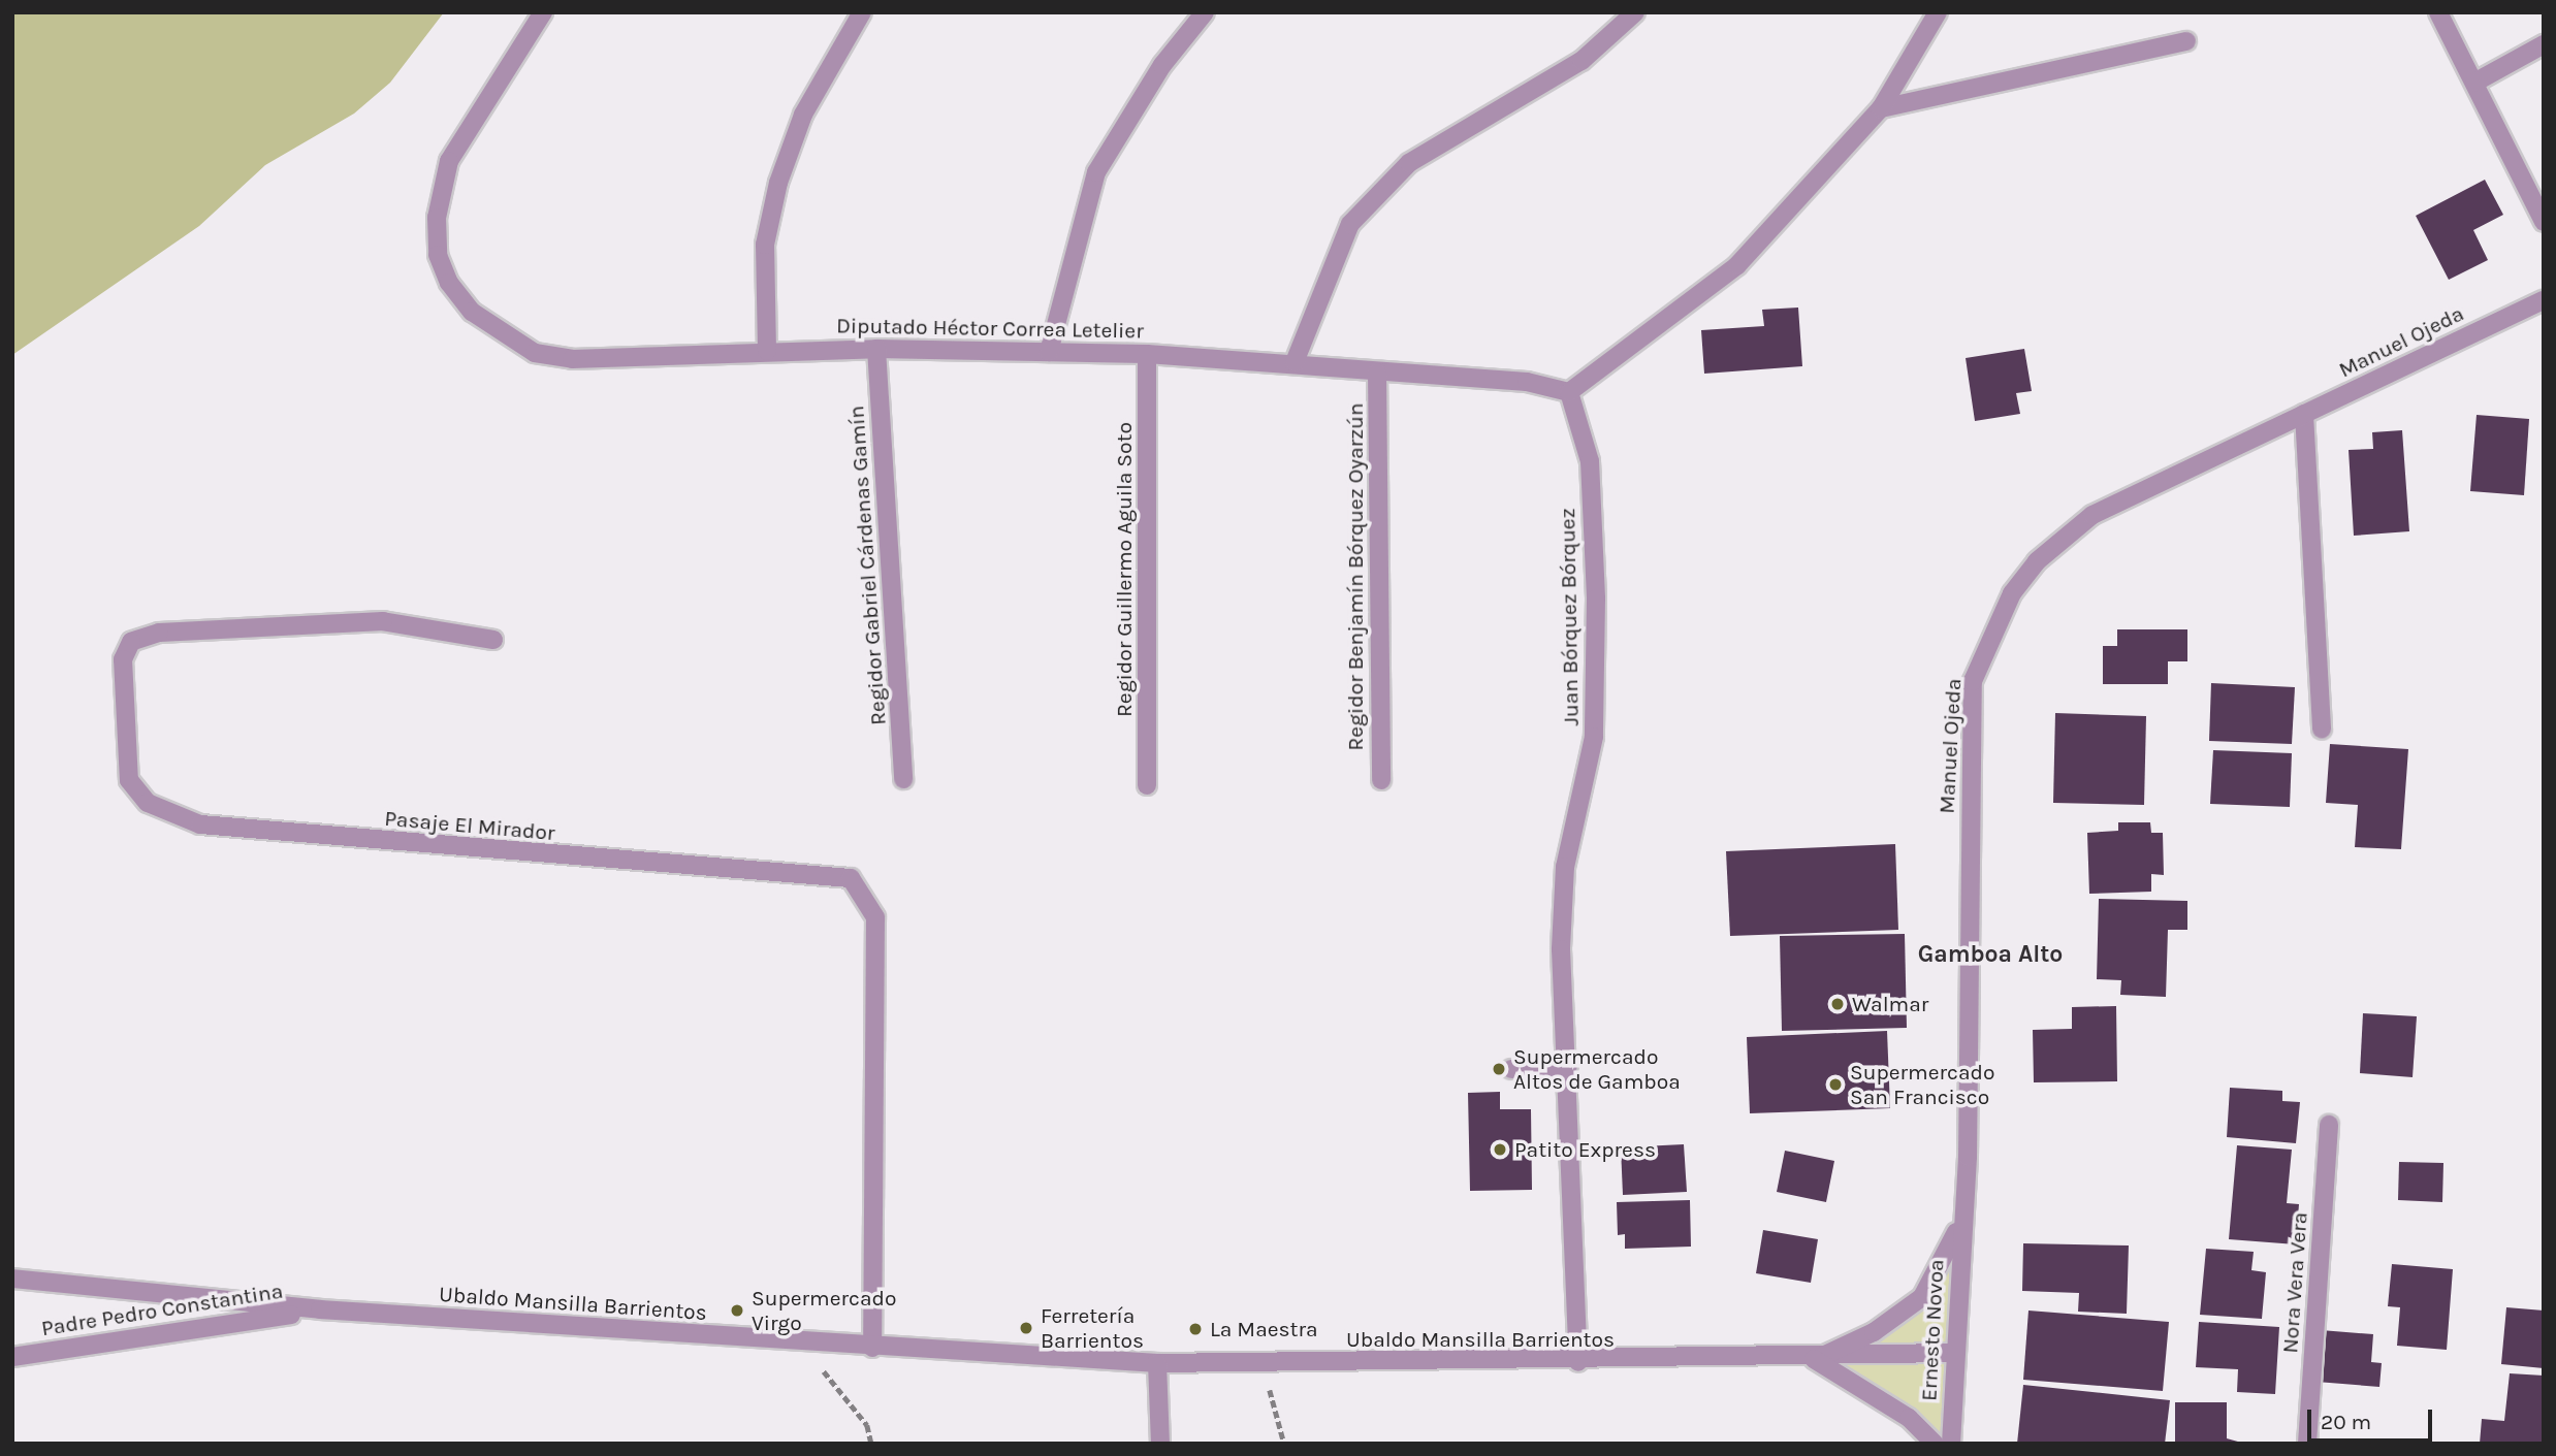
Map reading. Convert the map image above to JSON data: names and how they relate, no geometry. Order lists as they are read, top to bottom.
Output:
{
  "streets": {
    "street": [
      "Diputado Héctor Correa Letelier",
      "Manuel Ojeda",
      "Regidor Gabriel Cárdenas Gamín",
      "Regidor Guillermo Aguila Soto",
      "Regidor Benjamín Bórquez Oyarzún",
      "Juan Bórquez Bórquez",
      "Pasaje El Mirador",
      "Nora Vera Vera",
      "Ubaldo Mansilla Barrientos",
      "Padre Pedro Constantina",
      "Ernesto Novoa"
    ]
  },
  "crossings": [
    ["Diputado Héctor Correa Letelier", "Regidor Gabriel Cárdenas Gamín"],
    ["Diputado Héctor Correa Letelier", "Regidor Guillermo Aguila Soto"],
    ["Diputado Héctor Correa Letelier", "Regidor Benjamín Bórquez Oyarzún"],
    ["Diputado Héctor Correa Letelier", "Juan Bórquez Bórquez"],
    ["Manuel Ojeda", "Ernesto Novoa"],
    ["Juan Bórquez Bórquez", "Ubaldo Mansilla Barrientos"],
    ["Pasaje El Mirador", "Ubaldo Mansilla Barrientos"],
    ["Ubaldo Mansilla Barrientos", "Padre Pedro Constantina"],
    ["Ubaldo Mansilla Barrientos", "Ernesto Novoa"]
  ],
  "districts": ["Gamboa Alto"],
  "places": [
    "Walmar",
    "Supermercado Altos de Gamboa",
    "Supermercado San Francisco",
    "Patito Express",
    "Supermercado Virgo",
    "Ferretería Barrientos",
    "La Maestra"
  ],
  "scale_bar": "20 m"
}
